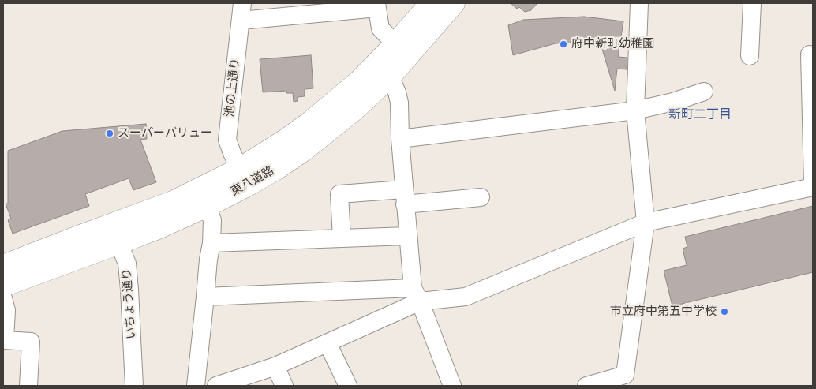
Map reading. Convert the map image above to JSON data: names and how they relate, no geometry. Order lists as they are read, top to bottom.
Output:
{
  "streets": {
    "main road": ["東八道路"],
    "street": ["池の上通り", "いちょう通り"]
  },
  "crossings": [
    ["池の上通り", "東八道路"],
    ["東八道路", "いちょう通り"]
  ],
  "districts": ["新町二丁目"],
  "places": ["府中新町幼稚園", "スーパーバリュー", "市立府中第五中学校"]
}
